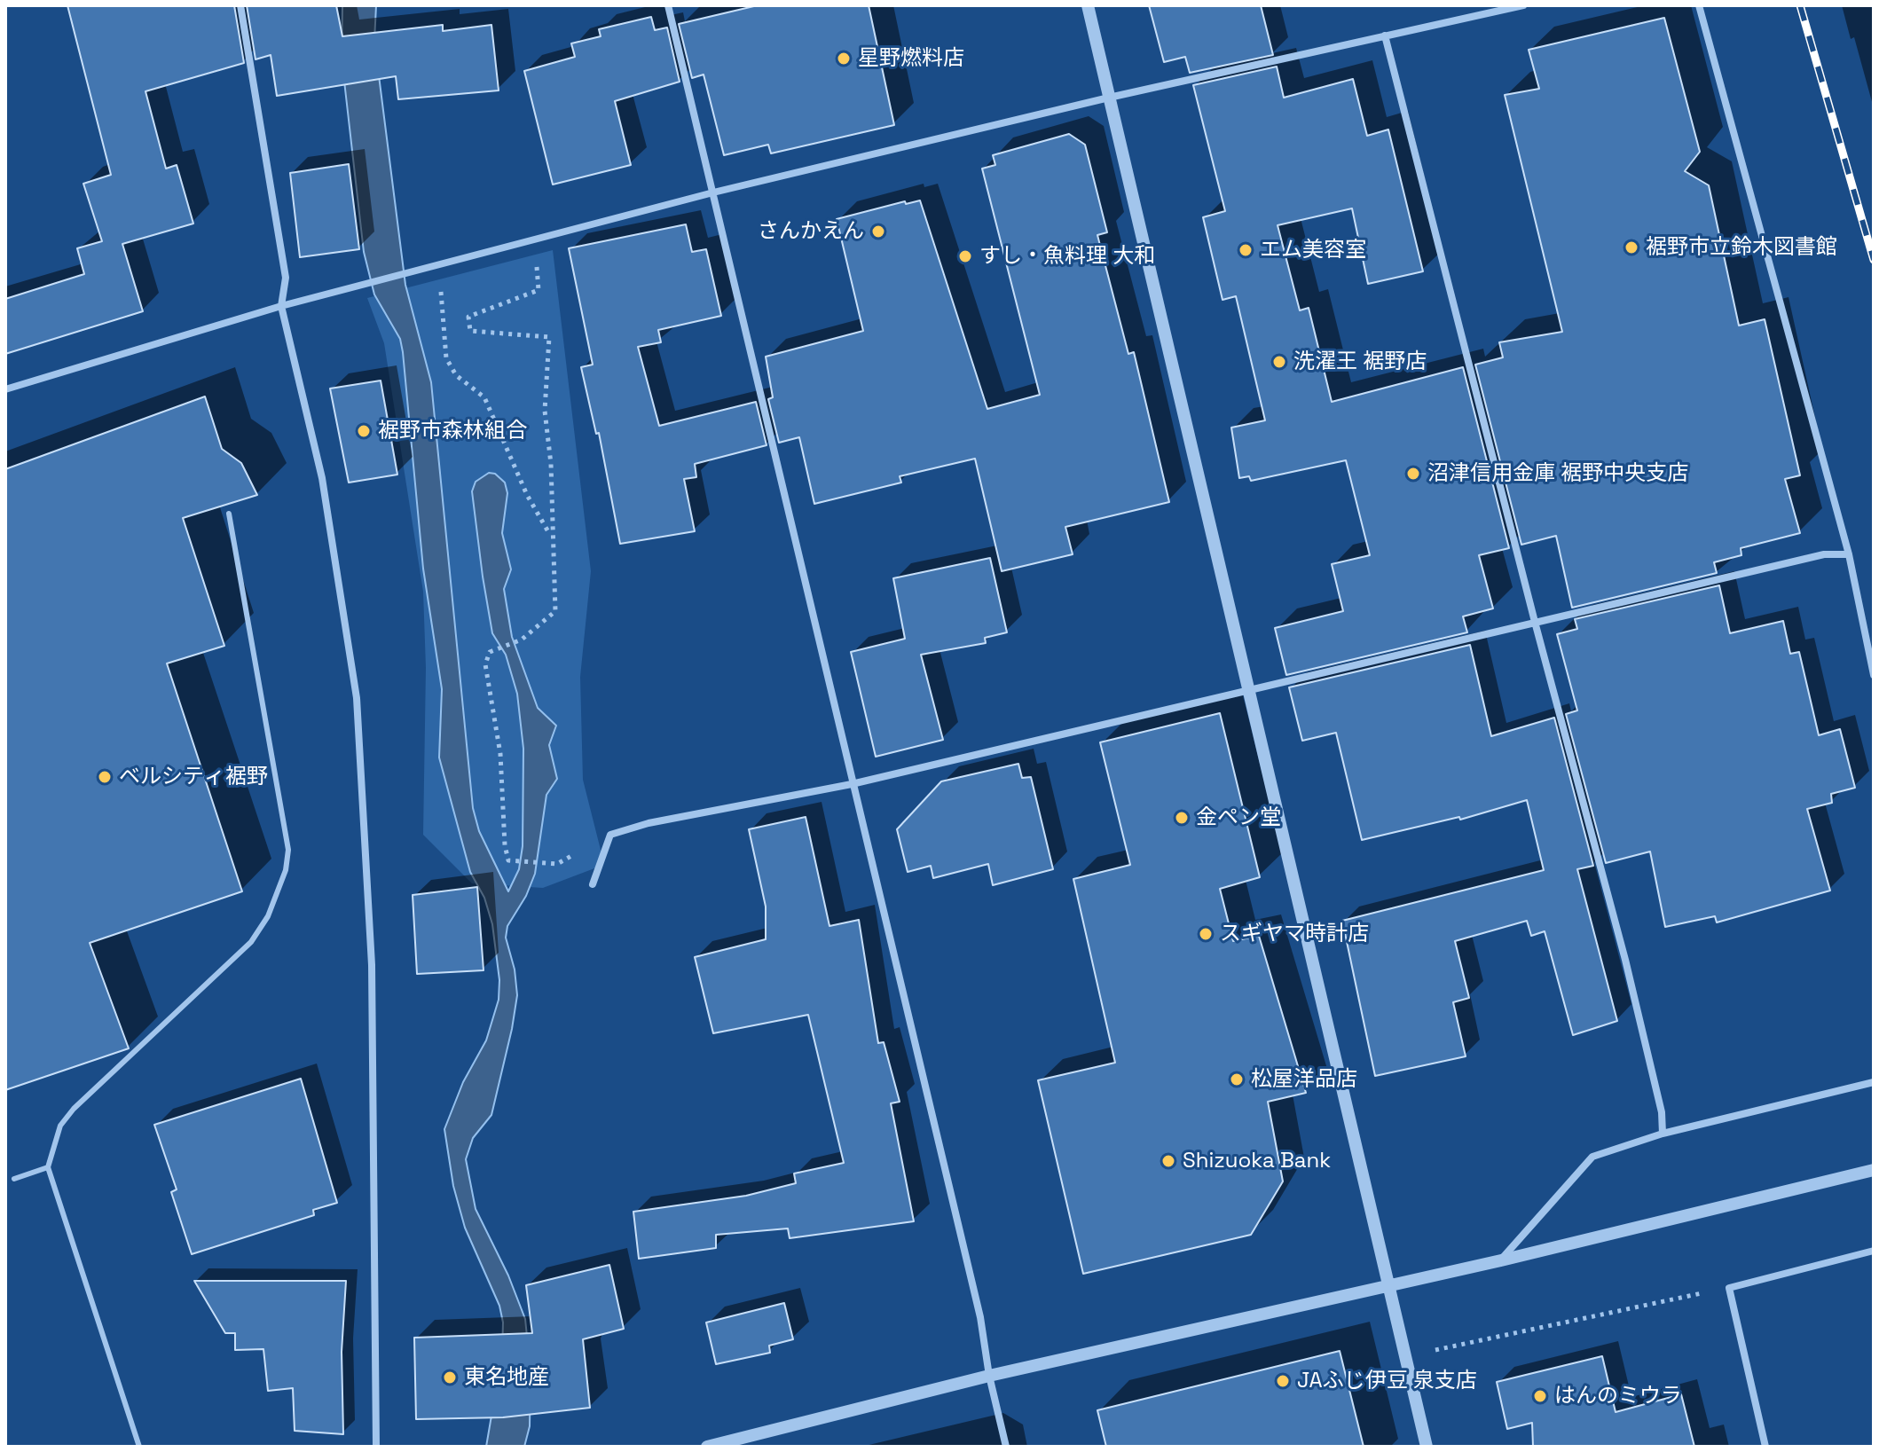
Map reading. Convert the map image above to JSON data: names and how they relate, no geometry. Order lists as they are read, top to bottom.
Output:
{
  "places": [
    "星野燃料店",
    "さんかえん",
    "裾野市立鈴木図書館",
    "エム美容室",
    "すし・魚料理 大和",
    "洗濯王 裾野店",
    "裾野市森林組合",
    "沼津信用金庫 裾野中央支店",
    "ベルシティ裾野",
    "金ペン堂",
    "スギヤマ時計店",
    "松屋洋品店",
    "Shizuoka Bank",
    "東名地産",
    "JAふじ伊豆 泉支店",
    "はんのミウラ"
  ]
}
